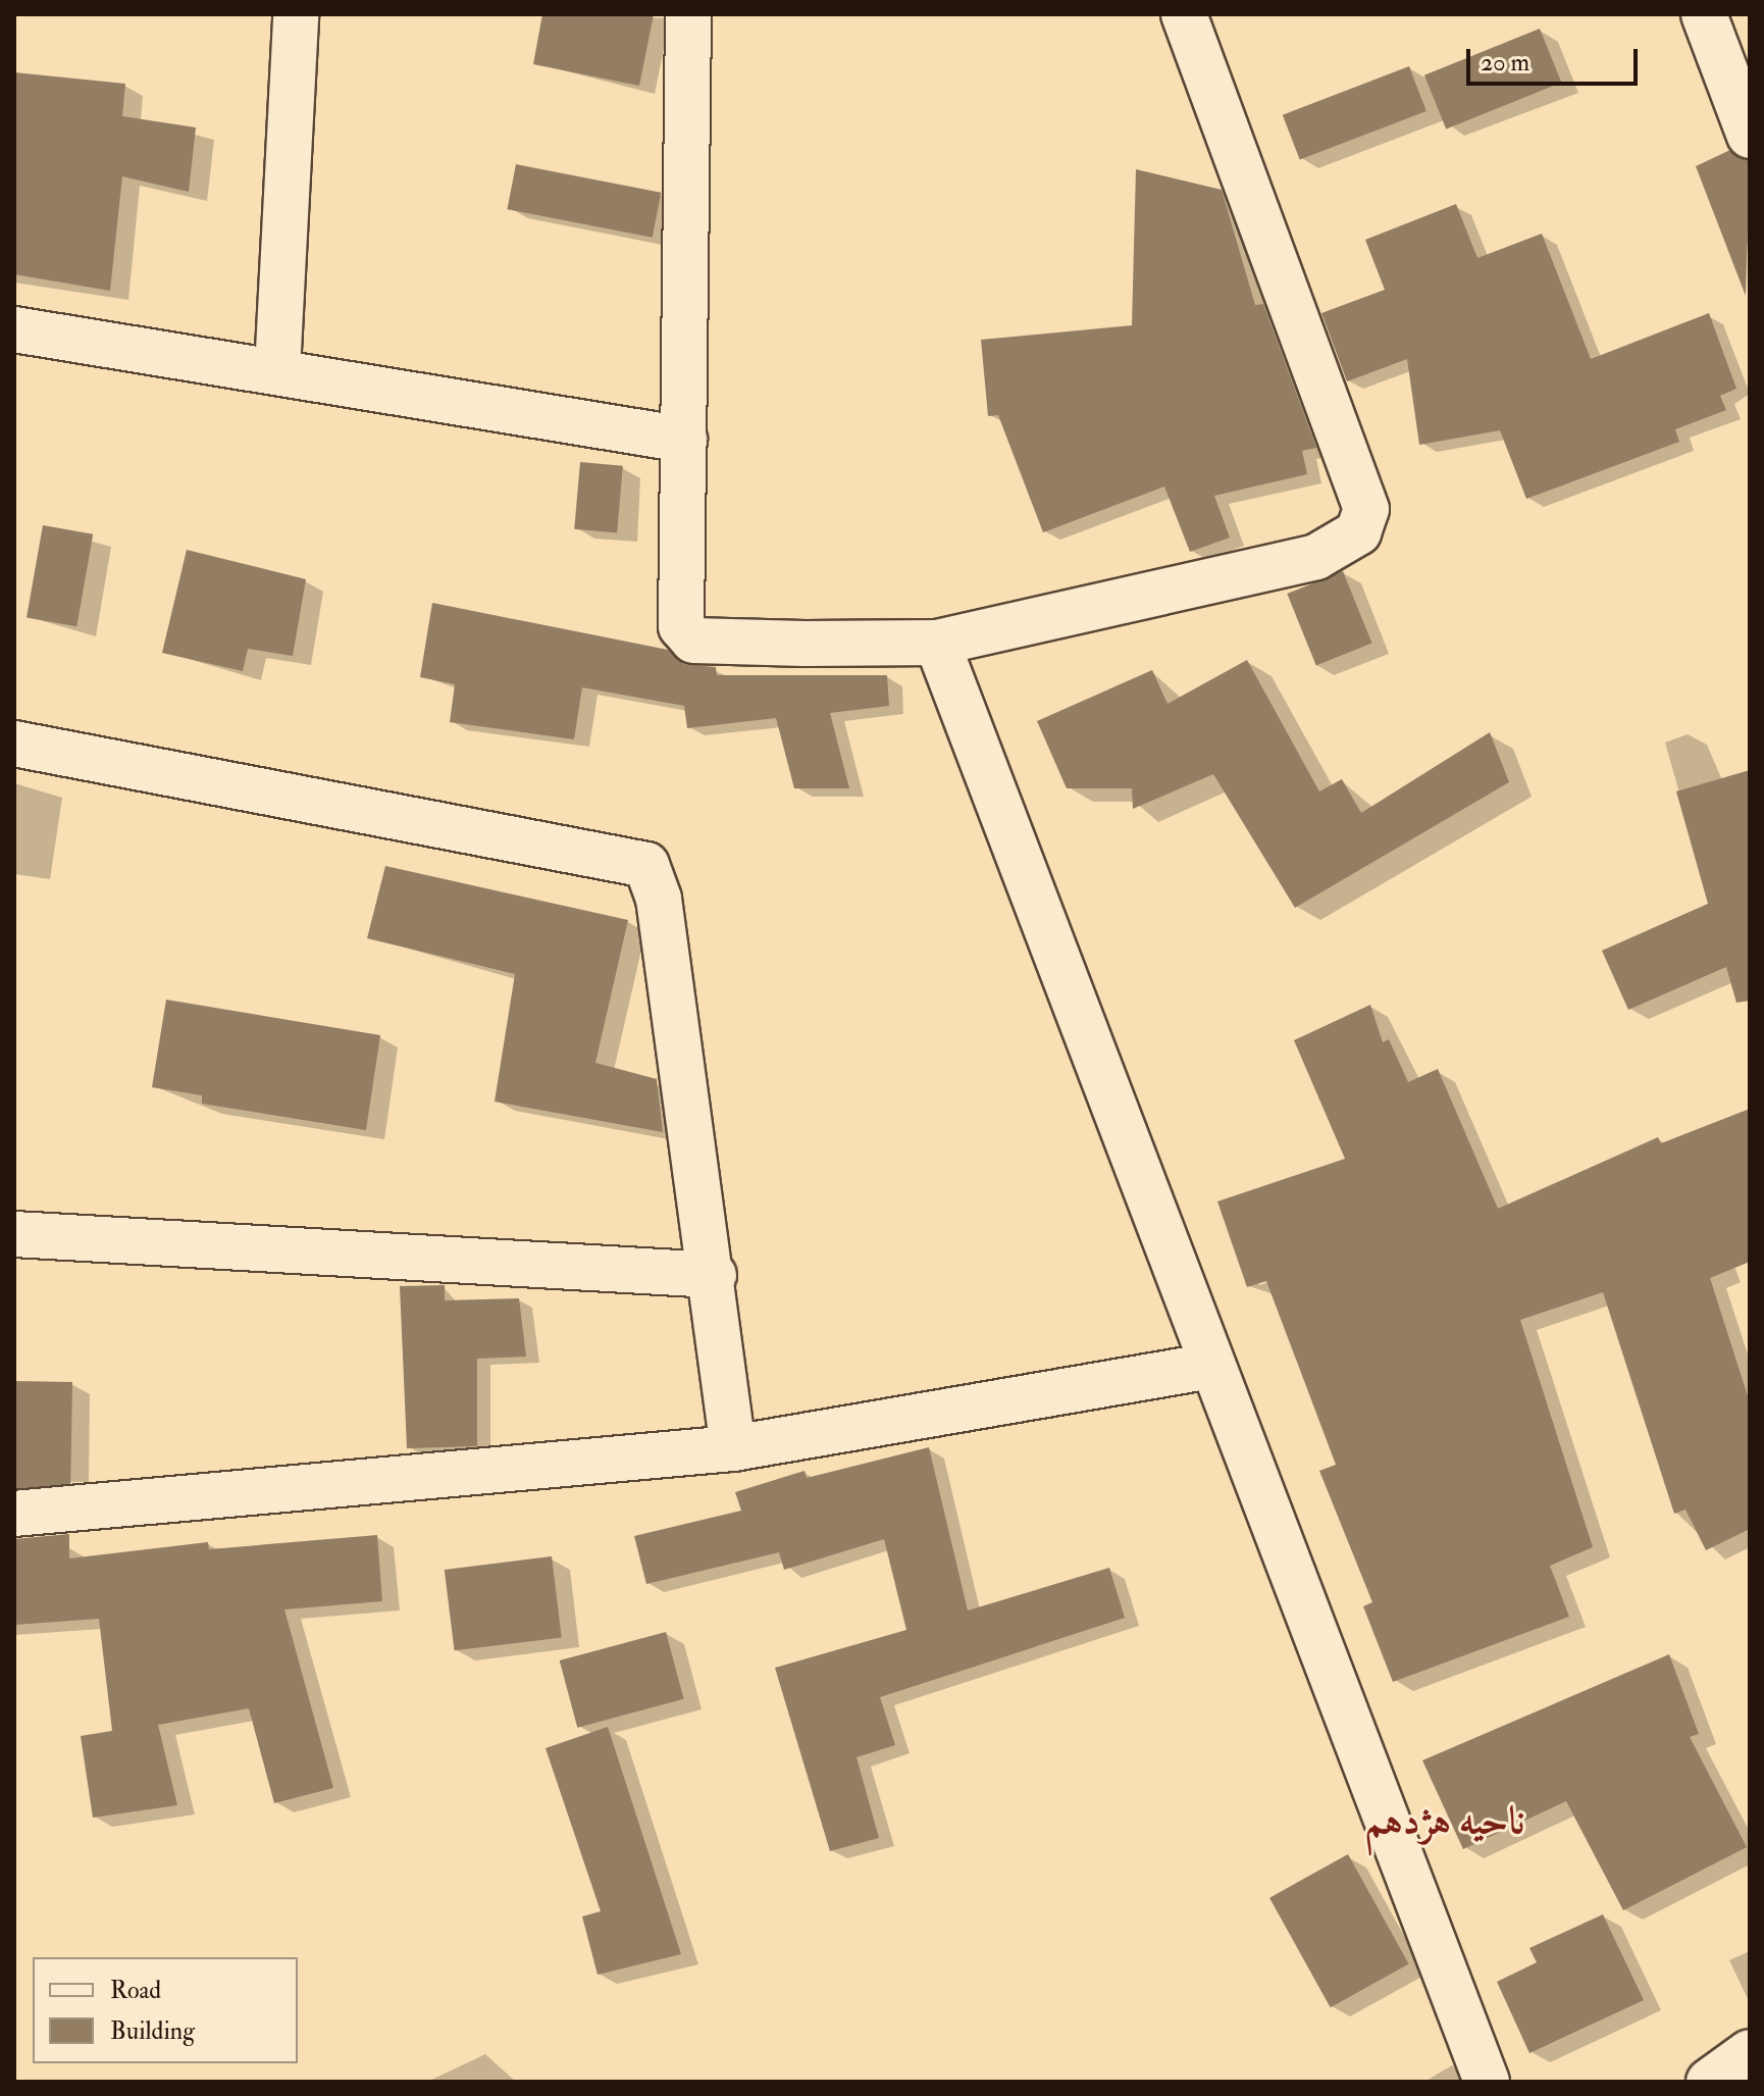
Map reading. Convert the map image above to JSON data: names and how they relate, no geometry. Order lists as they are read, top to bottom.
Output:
{
  "districts": ["ناحیه هژدهم"],
  "legend": ["Road", "Building"],
  "scale_bar": "20 m"
}
